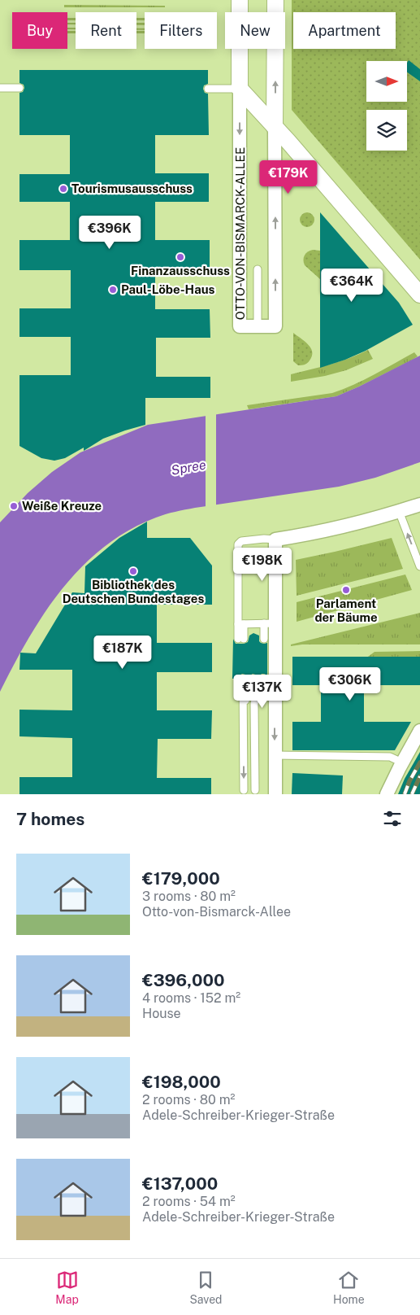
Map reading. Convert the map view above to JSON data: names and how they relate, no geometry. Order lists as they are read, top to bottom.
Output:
{
  "streets": {
    "street": ["OTTO-VON-BISMARCK-ALLEE"]
  },
  "water": ["Spree"],
  "places": [
    "Tourismusausschuss",
    "Finanzausschuss",
    "Paul-Löbe-Haus",
    "Weiße Kreuze",
    "Bibliothek des Deutschen Bundestages",
    "Parlament der Bäume"
  ],
  "north": "right",
  "page": {
    "chip": [
      "Buy",
      "Rent",
      "Filters",
      "New",
      "Apartment"
    ],
    "price": [
      "€179K",
      "€396K",
      "€364K",
      "€198K",
      "€187K",
      "€306K",
      "€137K"
    ],
    "heading": "7 homes",
    "list": [
      {
        "name": "€179,000",
        "note": "3 rooms · 80 m² · Otto-von-Bismarck-Allee"
      },
      {
        "name": "€396,000",
        "note": "4 rooms · 152 m² · House"
      },
      {
        "name": "€198,000",
        "note": "2 rooms · 80 m² · Adele-Schreiber-Krieger-Straße"
      },
      {
        "name": "€137,000",
        "note": "2 rooms · 54 m² · Adele-Schreiber-Krieger-Straße"
      }
    ],
    "tabs": ["Map", "Saved", "Home"]
  }
}
